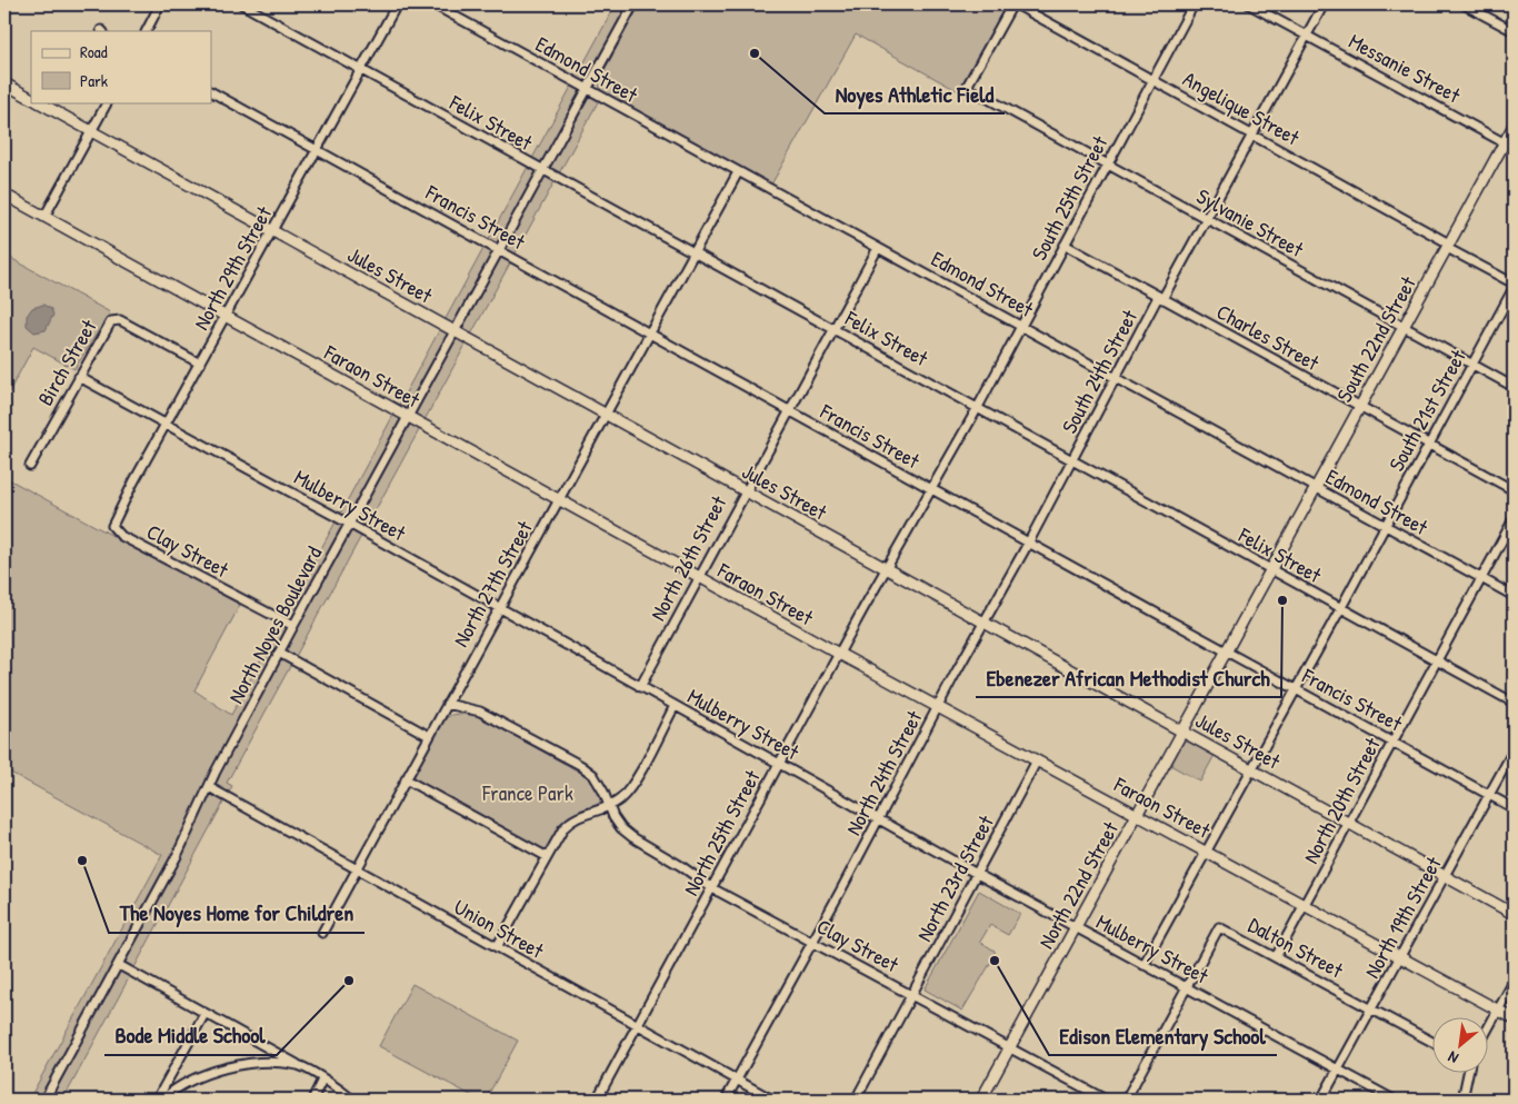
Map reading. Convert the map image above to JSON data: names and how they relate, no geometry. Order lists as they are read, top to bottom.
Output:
{
  "streets": {
    "main road": [
      "Jules Street",
      "South 22nd Street",
      "Faraon Street",
      "North 22nd Street"
    ],
    "street": [
      "Messanie Street",
      "Edmond Street",
      "Angelique Street",
      "Felix Street",
      "South 25th Street",
      "Francis Street",
      "Sylvanie Street",
      "North 29th Street",
      "Charles Street",
      "Birch Street",
      "South 24th Street",
      "South 21st Street",
      "Mulberry Street",
      "Clay Street",
      "North 26th Street",
      "North 27th Street",
      "North Noyes Boulevard",
      "North 24th Street",
      "North 20th Street",
      "North 25th Street",
      "North 23rd Street",
      "North 19th Street",
      "Union Street",
      "Dalton Street"
    ]
  },
  "crossings": [
    ["Messanie Street", "South 22nd Street"],
    ["Messanie Street", "South 24th Street"],
    ["Edmond Street", "South 25th Street"],
    ["Edmond Street", "South 22nd Street"],
    ["Edmond Street", "South 24th Street"],
    ["Edmond Street", "South 21st Street"],
    ["Edmond Street", "North 26th Street"],
    ["Edmond Street", "North 27th Street"],
    ["Edmond Street", "North Noyes Boulevard"],
    ["Edmond Street", "North 20th Street"],
    ["Angelique Street", "South 25th Street"],
    ["Angelique Street", "Sylvanie Street"],
    ["Angelique Street", "South 22nd Street"],
    ["Angelique Street", "South 24th Street"],
    ["Felix Street", "South 25th Street"],
    ["Felix Street", "North 29th Street"],
    ["Felix Street", "South 22nd Street"],
    ["Felix Street", "South 24th Street"],
    ["Felix Street", "South 21st Street"],
    ["Felix Street", "North 26th Street"],
    ["Felix Street", "North 27th Street"],
    ["Felix Street", "North Noyes Boulevard"],
    ["Felix Street", "North 24th Street"],
    ["Felix Street", "North 20th Street"],
    ["Felix Street", "North 25th Street"],
    ["Felix Street", "North 22nd Street"],
    ["South 25th Street", "Sylvanie Street"],
    ["South 25th Street", "Charles Street"],
    ["South 25th Street", "North 25th Street"],
    ["Francis Street", "North 29th Street"],
    ["Francis Street", "South 21st Street"],
    ["Francis Street", "North 26th Street"],
    ["Francis Street", "North 27th Street"],
    ["Francis Street", "North Noyes Boulevard"],
    ["Francis Street", "North 24th Street"],
    ["Francis Street", "North 20th Street"],
    ["Francis Street", "North 25th Street"],
    ["Francis Street", "North 22nd Street"],
    ["Francis Street", "North 19th Street"],
    ["Sylvanie Street", "South 22nd Street"],
    ["Sylvanie Street", "South 24th Street"],
    ["Sylvanie Street", "South 21st Street"],
    ["North 29th Street", "Jules Street"],
    ["North 29th Street", "Birch Street"],
    ["North 29th Street", "Faraon Street"],
    ["North 29th Street", "Mulberry Street"],
    ["North 29th Street", "Clay Street"],
    ["Jules Street", "South 21st Street"],
    ["Jules Street", "North 26th Street"],
    ["Jules Street", "North 27th Street"],
    ["Jules Street", "North Noyes Boulevard"],
    ["Jules Street", "North 24th Street"],
    ["Jules Street", "North 20th Street"],
    ["Jules Street", "North 25th Street"],
    ["Jules Street", "North 22nd Street"],
    ["Jules Street", "North 19th Street"],
    ["Charles Street", "South 22nd Street"],
    ["Charles Street", "South 24th Street"],
    ["Charles Street", "South 21st Street"],
    ["South 22nd Street", "North 22nd Street"],
    ["Birch Street", "Mulberry Street"],
    ["South 24th Street", "North 24th Street"],
    ["Faraon Street", "South 21st Street"],
    ["Faraon Street", "North 26th Street"],
    ["Faraon Street", "North 27th Street"],
    ["Faraon Street", "North Noyes Boulevard"],
    ["Faraon Street", "North 24th Street"],
    ["Faraon Street", "North 20th Street"],
    ["Faraon Street", "North 25th Street"],
    ["Faraon Street", "North 23rd Street"],
    ["Faraon Street", "North 22nd Street"],
    ["Faraon Street", "North 19th Street"],
    ["South 21st Street", "Mulberry Street"],
    ["Mulberry Street", "North 26th Street"],
    ["Mulberry Street", "North 27th Street"],
    ["Mulberry Street", "North Noyes Boulevard"],
    ["Mulberry Street", "North 24th Street"],
    ["Mulberry Street", "North 25th Street"],
    ["Mulberry Street", "North 23rd Street"],
    ["Mulberry Street", "North 22nd Street"],
    ["Mulberry Street", "North 19th Street"],
    ["Mulberry Street", "Dalton Street"],
    ["Clay Street", "North Noyes Boulevard"],
    ["Clay Street", "North 24th Street"],
    ["Clay Street", "North 25th Street"],
    ["Clay Street", "North 23rd Street"],
    ["Clay Street", "North 22nd Street"],
    ["North 27th Street", "Union Street"],
    ["North Noyes Boulevard", "Union Street"],
    ["North 24th Street", "Union Street"],
    ["North 20th Street", "Dalton Street"],
    ["North 25th Street", "Union Street"],
    ["North 19th Street", "Dalton Street"]
  ],
  "parks": ["France Park"],
  "places": [
    "Noyes Athletic Field",
    "Ebenezer African Methodist Church",
    "The Noyes Home for Children",
    "Edison Elementary School",
    "Bode Middle School"
  ],
  "legend": ["Road", "Park"],
  "north": "bottom left"
}
